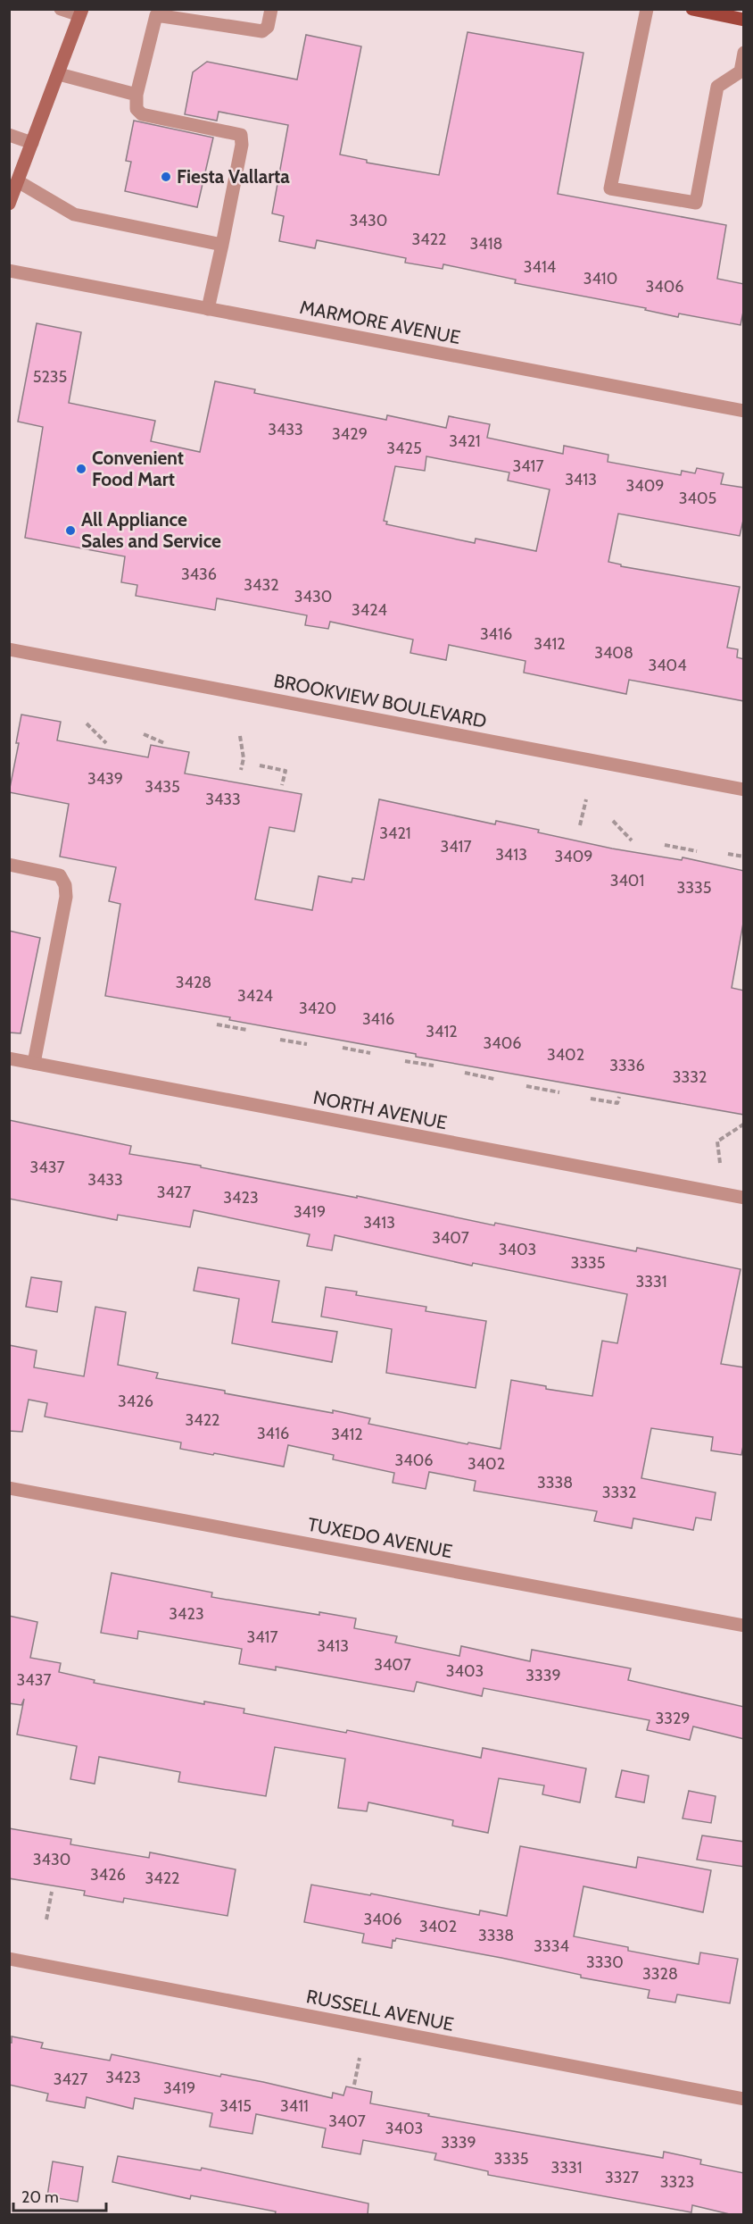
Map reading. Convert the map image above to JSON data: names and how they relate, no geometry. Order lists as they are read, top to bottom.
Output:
{
  "streets": {
    "street": [
      "MARMORE AVENUE",
      "BROOKVIEW BOULEVARD",
      "NORTH AVENUE",
      "TUXEDO AVENUE",
      "RUSSELL AVENUE"
    ]
  },
  "places": ["Fiesta Vallarta", "Convenient Food Mart", "All Appliance Sales and Service"],
  "house_numbers": [
    "3430",
    "3422",
    "3418",
    "3414",
    "3410",
    "3406",
    "5235",
    "3433",
    "3429",
    "3421",
    "3425",
    "3417",
    "3413",
    "3409",
    "3405",
    "3436",
    "3432",
    "3430",
    "3424",
    "3416",
    "3412",
    "3408",
    "3404",
    "3439",
    "3435",
    "3433",
    "3421",
    "3417",
    "3413",
    "3409",
    "3401",
    "3335",
    "3428",
    "3424",
    "3420",
    "3416",
    "3412",
    "3406",
    "3402",
    "3336",
    "3332",
    "3437",
    "3433",
    "3427",
    "3423",
    "3419",
    "3413",
    "3407",
    "3403",
    "3335",
    "3331",
    "3426",
    "3422",
    "3416",
    "3412",
    "3406",
    "3402",
    "3338",
    "3332",
    "3423",
    "3417",
    "3413",
    "3407",
    "3403",
    "3339",
    "3437",
    "3329",
    "3430",
    "3426",
    "3422",
    "3406",
    "3402",
    "3338",
    "3334",
    "3330",
    "3328",
    "3423",
    "3427",
    "3419",
    "3415",
    "3411",
    "3407",
    "3403",
    "3339",
    "3335",
    "3331",
    "3327",
    "3323"
  ],
  "scale_bar": "20 m"
}
